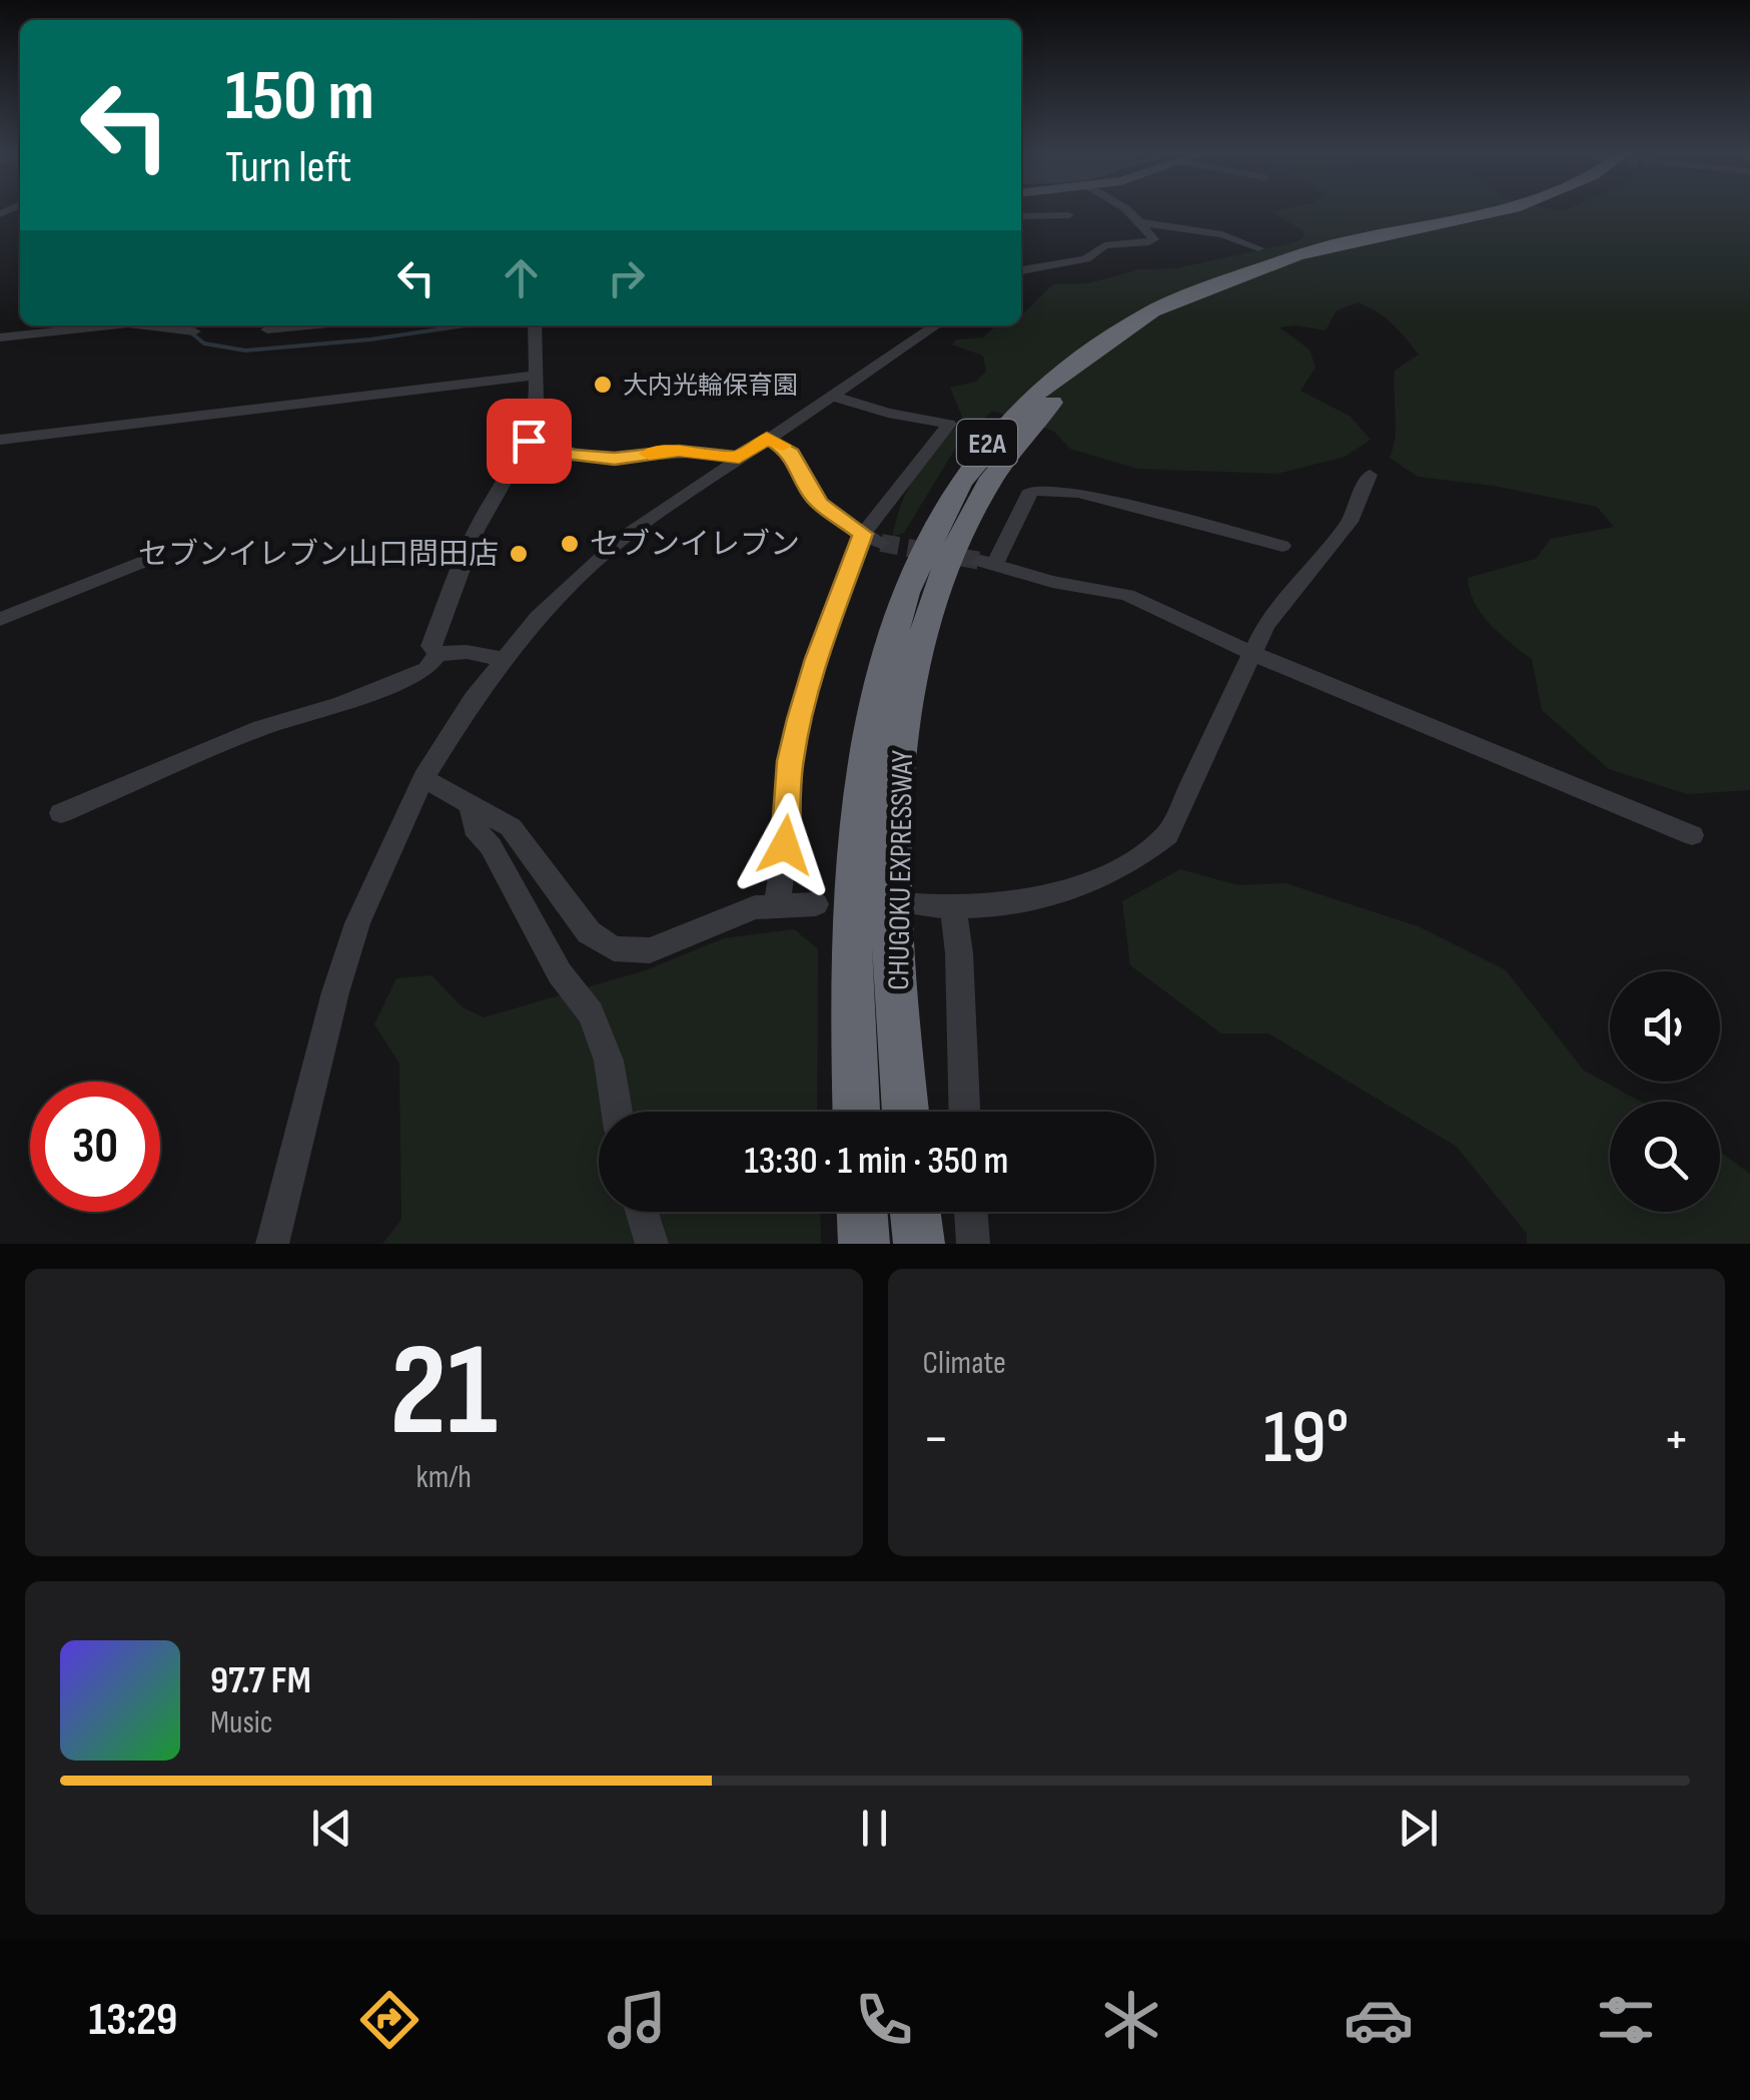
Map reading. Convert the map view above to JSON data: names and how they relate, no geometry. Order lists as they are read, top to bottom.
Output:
{
  "streets": {
    "highway": ["E2A", "CHUGOKU EXPRESSWAY"]
  },
  "places": ["大内光輪保育園", "セブンイレブン", "セブンイレブン山口問田店"],
  "page": {
    "turn": ["150 m", "Turn left"],
    "limit": "30",
    "trip": "13:30 · 1 min · 350 m",
    "tile": [
      ["21", "km/h"],
      "Climate"
    ],
    "heat": ["−", "19°", "+"],
    "song": ["97.7 FM", "Music"],
    "tabs": "13:29"
  }
}
